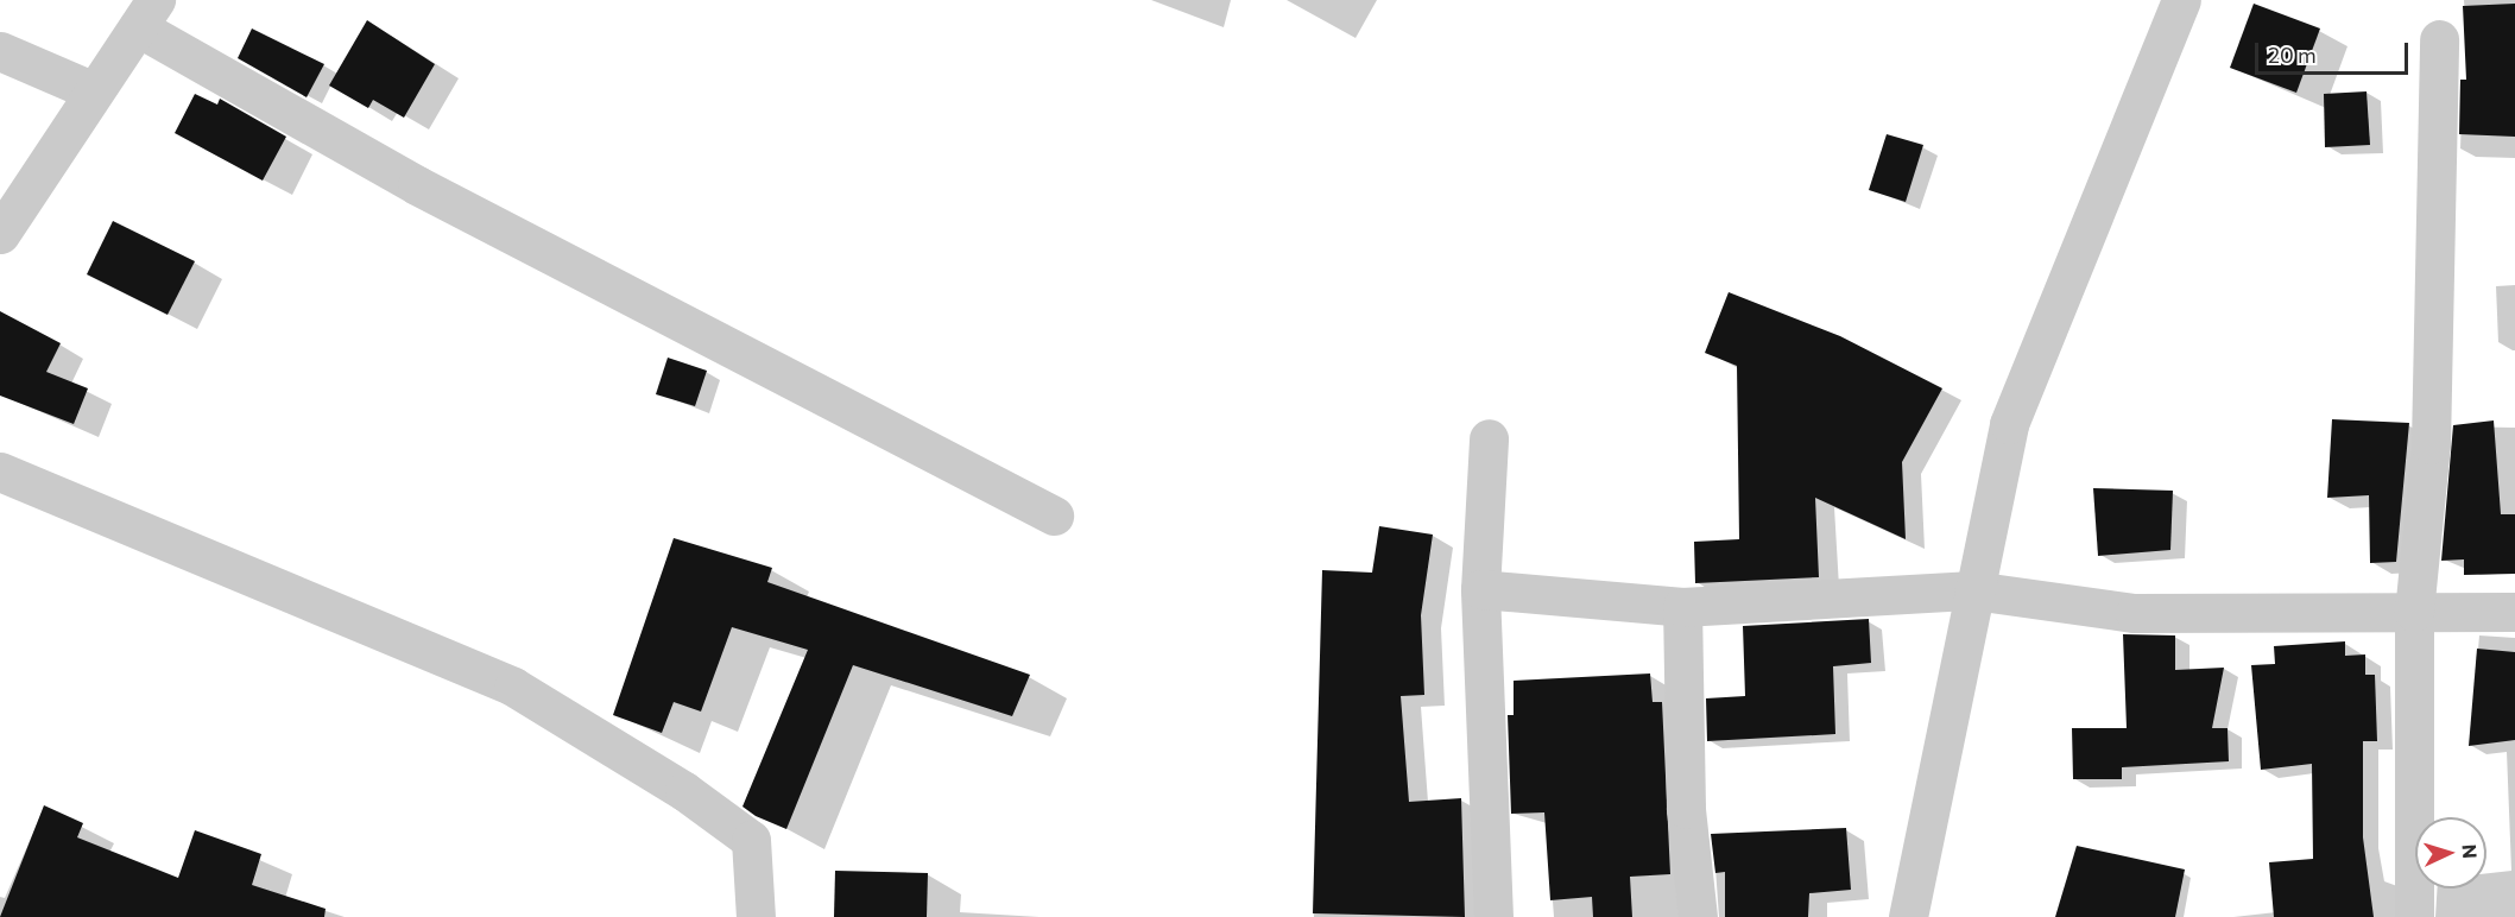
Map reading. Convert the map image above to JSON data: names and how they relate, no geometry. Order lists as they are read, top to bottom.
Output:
{
  "scale_bar": "20 m",
  "north": "right"
}
